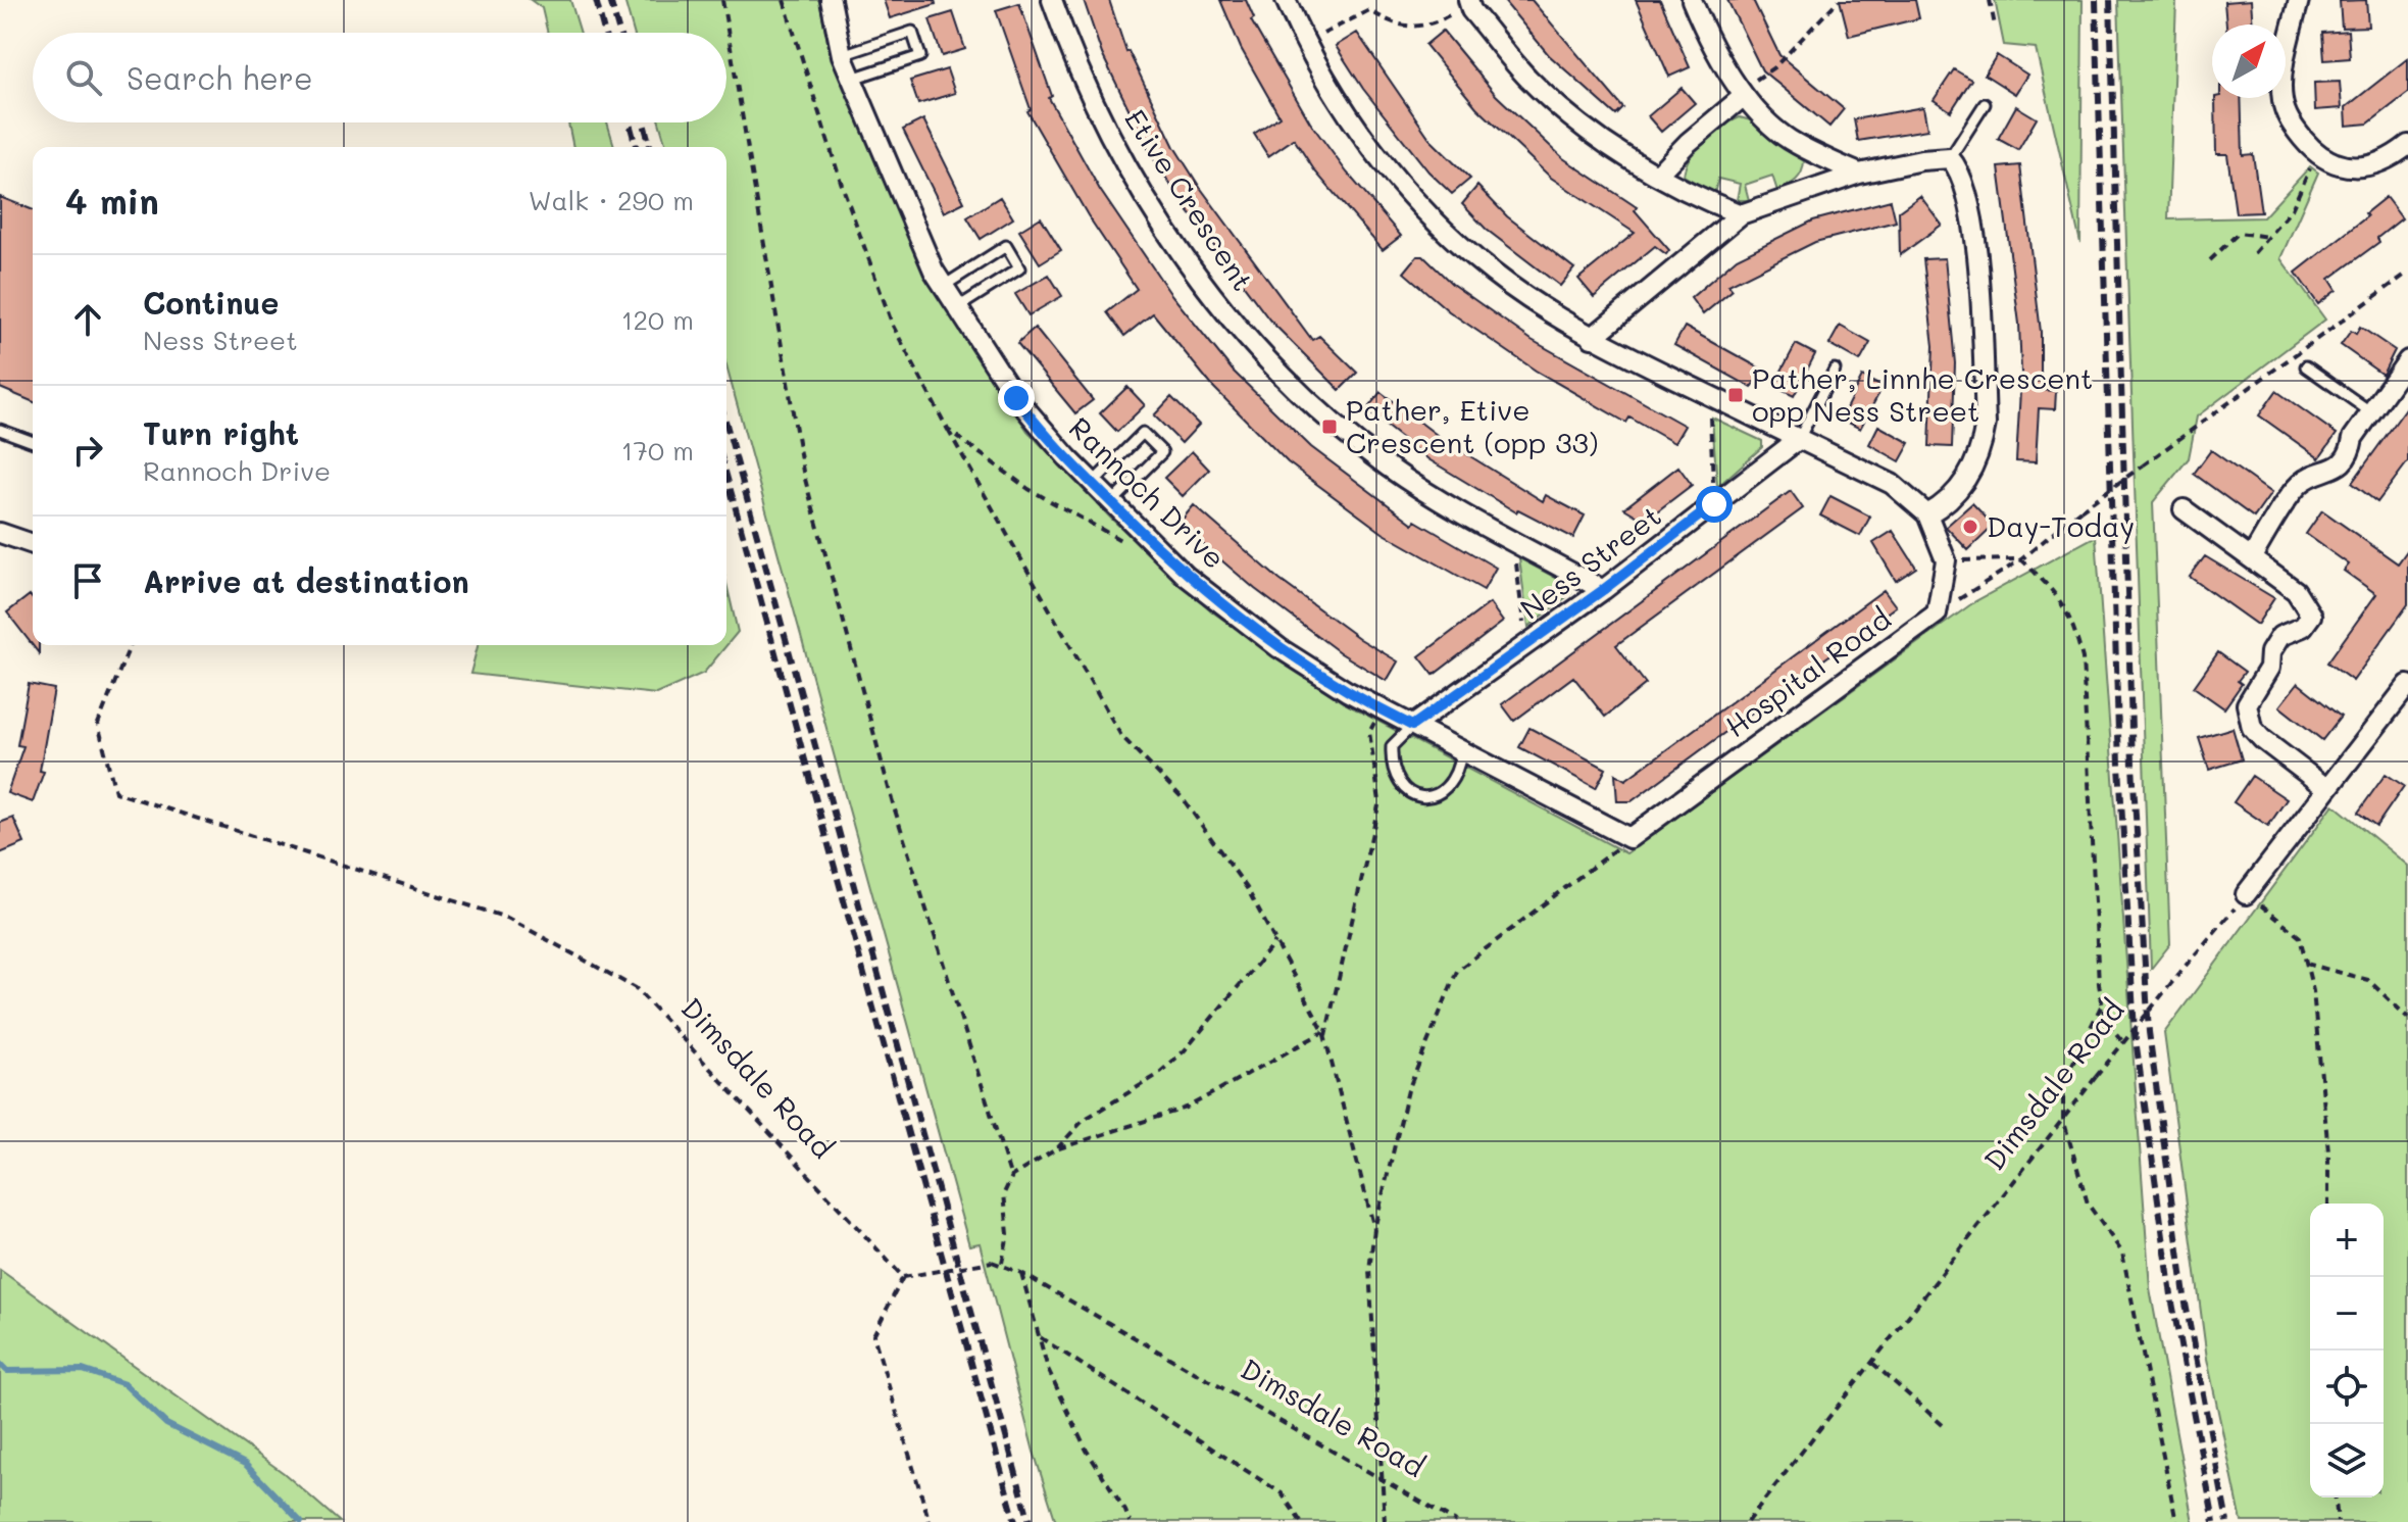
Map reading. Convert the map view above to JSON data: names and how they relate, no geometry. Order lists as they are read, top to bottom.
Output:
{
  "streets": {
    "street": [
      "Etive Crescent",
      "Rannoch Drive",
      "Ness Street",
      "Hospital Road"
    ],
    "path": ["Dimsdale Road"]
  },
  "crossings": [
    ["Etive Crescent", "Ness Street"],
    ["Rannoch Drive", "Ness Street"],
    ["Rannoch Drive", "Hospital Road"]
  ],
  "places": {
    "transit": ["Pather, Linnhe Crescent opp Ness Street", "Pather, Etive Crescent (opp 33)"],
    "other": ["Day-Today"]
  },
  "north": "top right",
  "page": {
    "search": "Search here",
    "heading": ["4 min", "Walk · 290 m"],
    "list": [
      ["Continue", "Ness Street", "120 m"],
      ["Turn right", "Rannoch Drive", "170 m"],
      "Arrive at destination"
    ],
    "map_buttons": ["+", "−"]
  }
}
